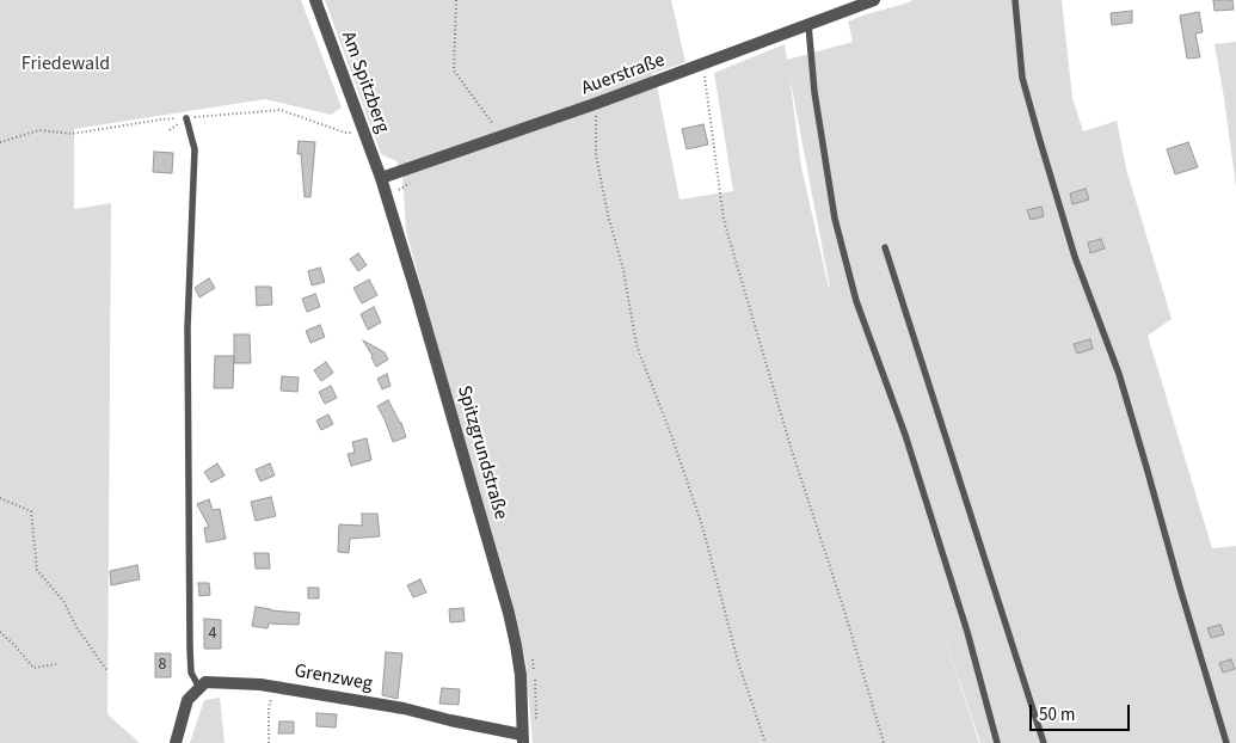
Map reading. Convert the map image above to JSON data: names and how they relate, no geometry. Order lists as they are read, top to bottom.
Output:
{
  "streets": {
    "street": [
      "Auerstraße",
      "Am Spitzberg",
      "Spitzgrundstraße",
      "Grenzweg"
    ]
  },
  "crossings": [
    ["Auerstraße", "Am Spitzberg"],
    ["Auerstraße", "Spitzgrundstraße"],
    ["Am Spitzberg", "Spitzgrundstraße"],
    ["Spitzgrundstraße", "Grenzweg"]
  ],
  "parks": ["Friedewald"],
  "house_numbers": ["4", "8"],
  "scale_bar": "50 m"
}
